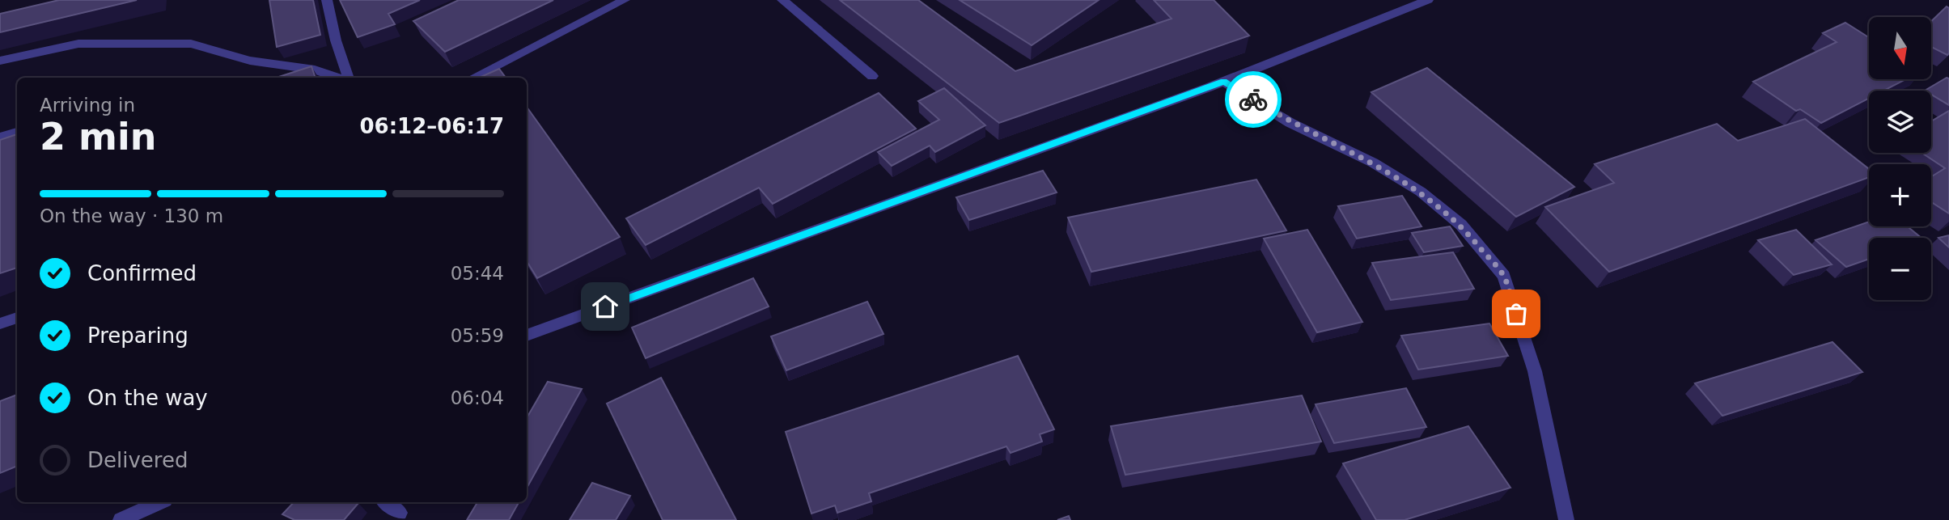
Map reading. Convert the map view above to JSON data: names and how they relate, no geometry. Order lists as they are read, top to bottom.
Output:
{
  "north": "bottom",
  "page": {
    "map_buttons": ["+", "−"],
    "heading": ["2 min", "Arriving in", "06:12–06:17"],
    "bar": "On the way · 130 m",
    "list": [
      ["Confirmed", "05:44"],
      ["Preparing", "05:59"],
      ["On the way", "06:04"],
      "Delivered"
    ]
  }
}
